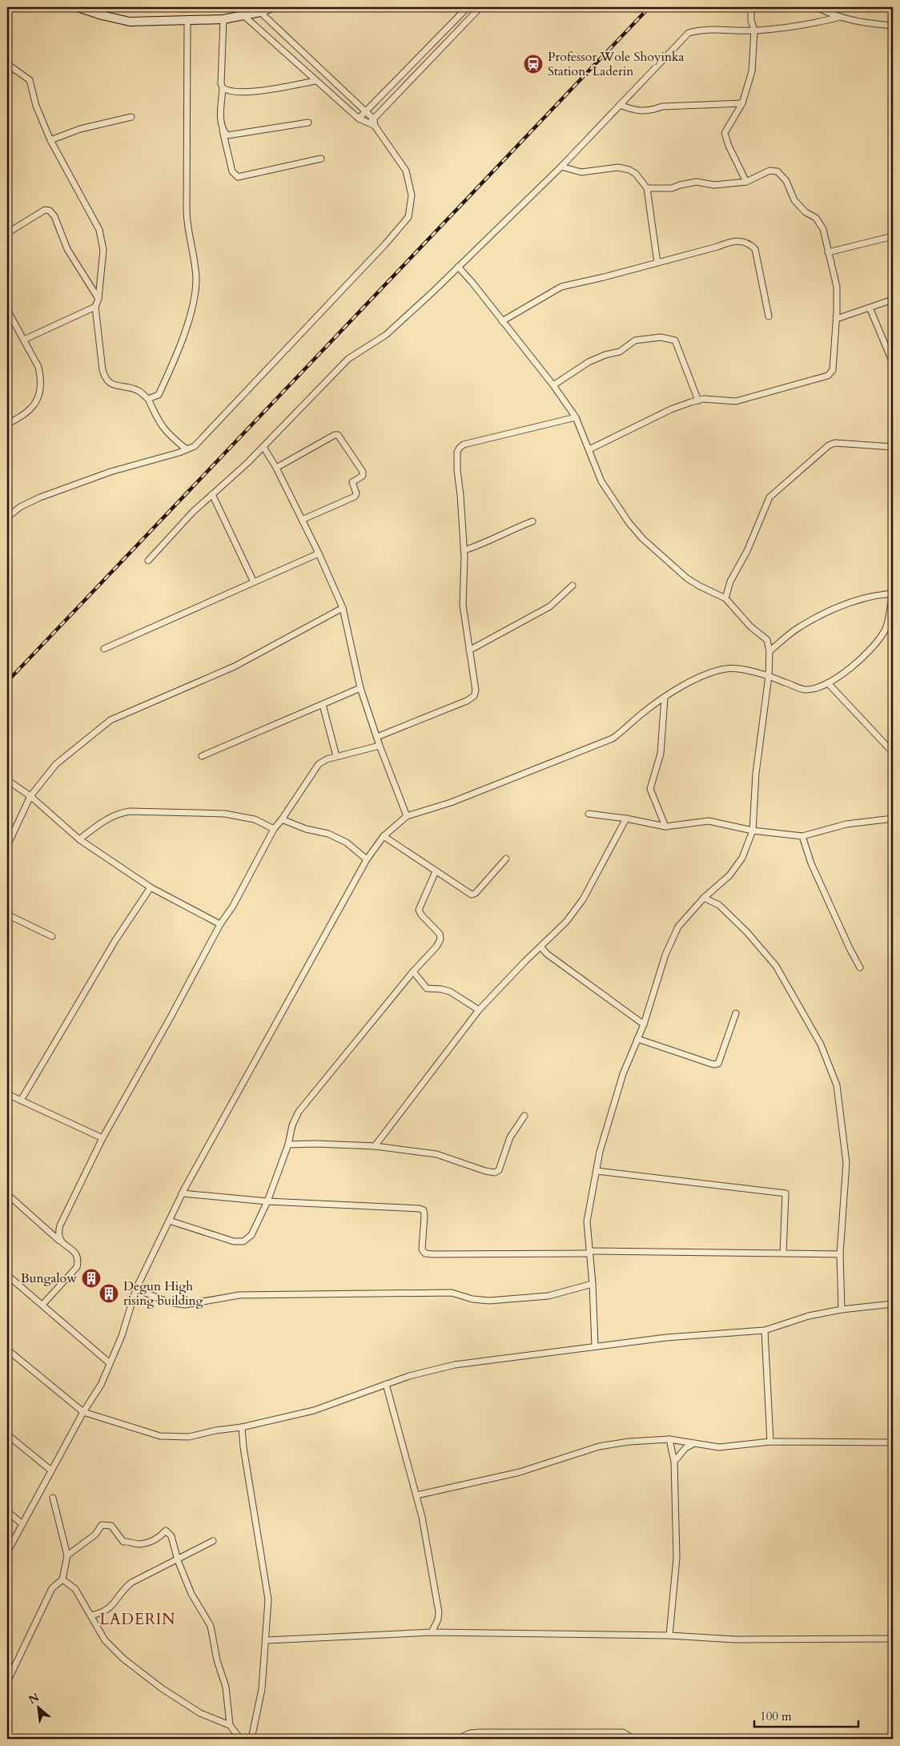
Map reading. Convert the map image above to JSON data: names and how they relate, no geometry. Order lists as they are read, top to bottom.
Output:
{
  "districts": ["LADERIN"],
  "places": {
    "station": ["Professor Wole Shoyinka Station, Laderin"],
    "building": ["Bungalow", "Degun High rising building"]
  },
  "scale_bar": "100 m",
  "north": "top left"
}
